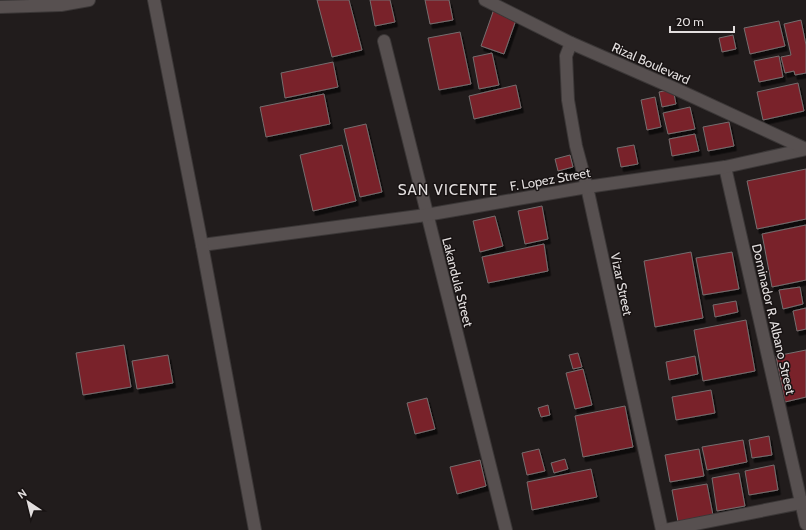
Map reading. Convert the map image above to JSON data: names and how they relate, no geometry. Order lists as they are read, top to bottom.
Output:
{
  "streets": {
    "street": [
      "Rizal Boulevard",
      "F. Lopez Street",
      "Lakandula Street",
      "Vizar Street",
      "Dominador R. Albano Street"
    ]
  },
  "crossings": [
    ["Rizal Boulevard", "F. Lopez Street"],
    ["Rizal Boulevard", "Vizar Street"],
    ["F. Lopez Street", "Lakandula Street"],
    ["F. Lopez Street", "Vizar Street"],
    ["F. Lopez Street", "Dominador R. Albano Street"]
  ],
  "districts": ["SAN VICENTE"],
  "scale_bar": "20 m",
  "north": "top left"
}
